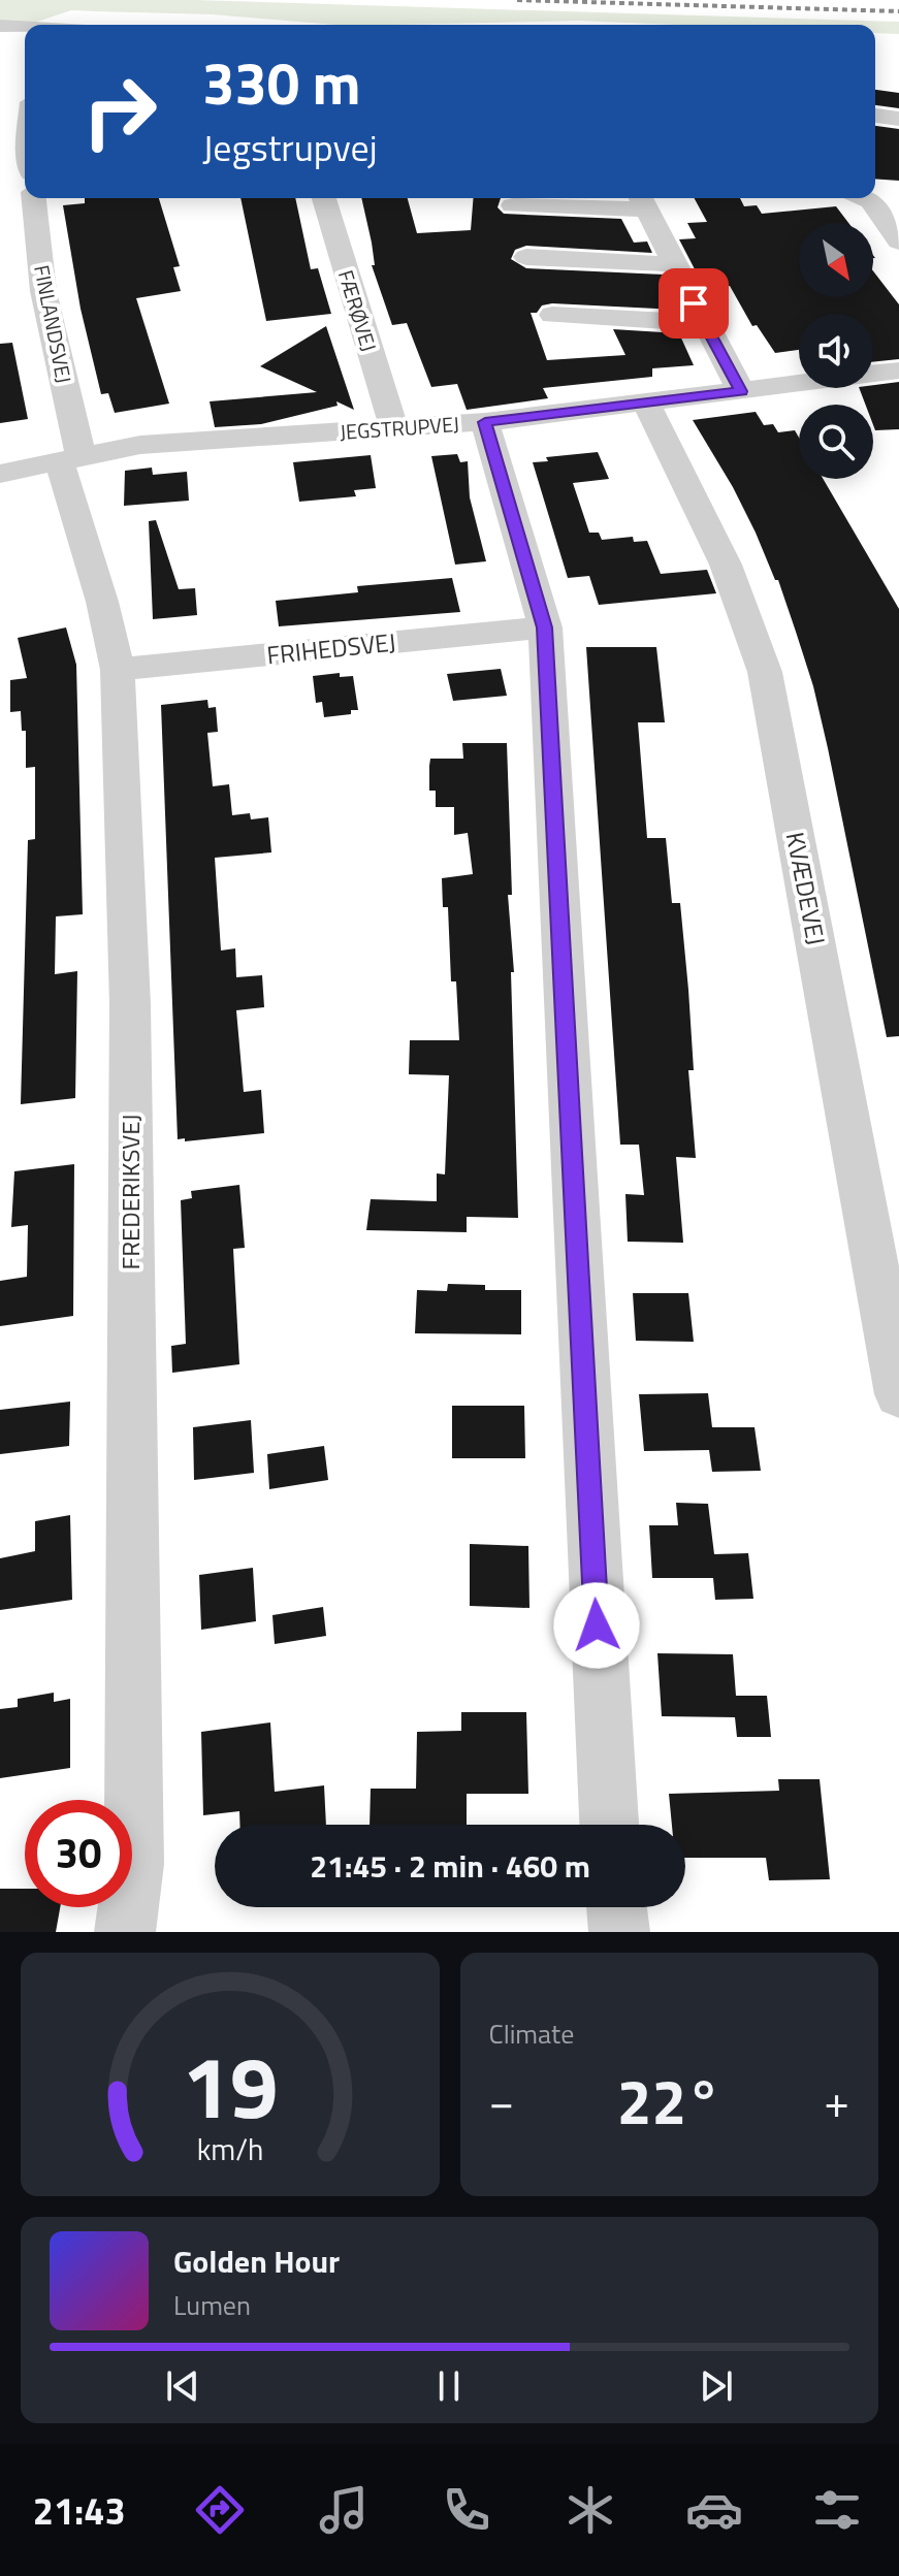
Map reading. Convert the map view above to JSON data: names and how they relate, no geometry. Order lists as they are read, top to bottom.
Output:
{
  "streets": {
    "street": [
      "FÆRØVEJ",
      "FINLANDSVEJ",
      "JEGSTRUPVEJ",
      "FRIHEDSVEJ",
      "KVÆDEVEJ",
      "FREDERIKSVEJ"
    ]
  },
  "crossings": [
    ["FÆRØVEJ", "JEGSTRUPVEJ"],
    ["FINLANDSVEJ", "JEGSTRUPVEJ"],
    ["FINLANDSVEJ", "FREDERIKSVEJ"],
    ["JEGSTRUPVEJ", "KVÆDEVEJ"],
    ["JEGSTRUPVEJ", "FREDERIKSVEJ"],
    ["FRIHEDSVEJ", "FREDERIKSVEJ"]
  ],
  "north": "bottom right",
  "page": {
    "turn": ["330 m", "Jegstrupvej"],
    "limit": "30",
    "trip": "21:45 · 2 min · 460 m",
    "tile": "Climate",
    "heat": ["−", "22°", "+"],
    "song": ["Golden Hour", "Lumen"],
    "tabs": "21:43",
    "gauge": ["19", "km/h"]
  }
}
